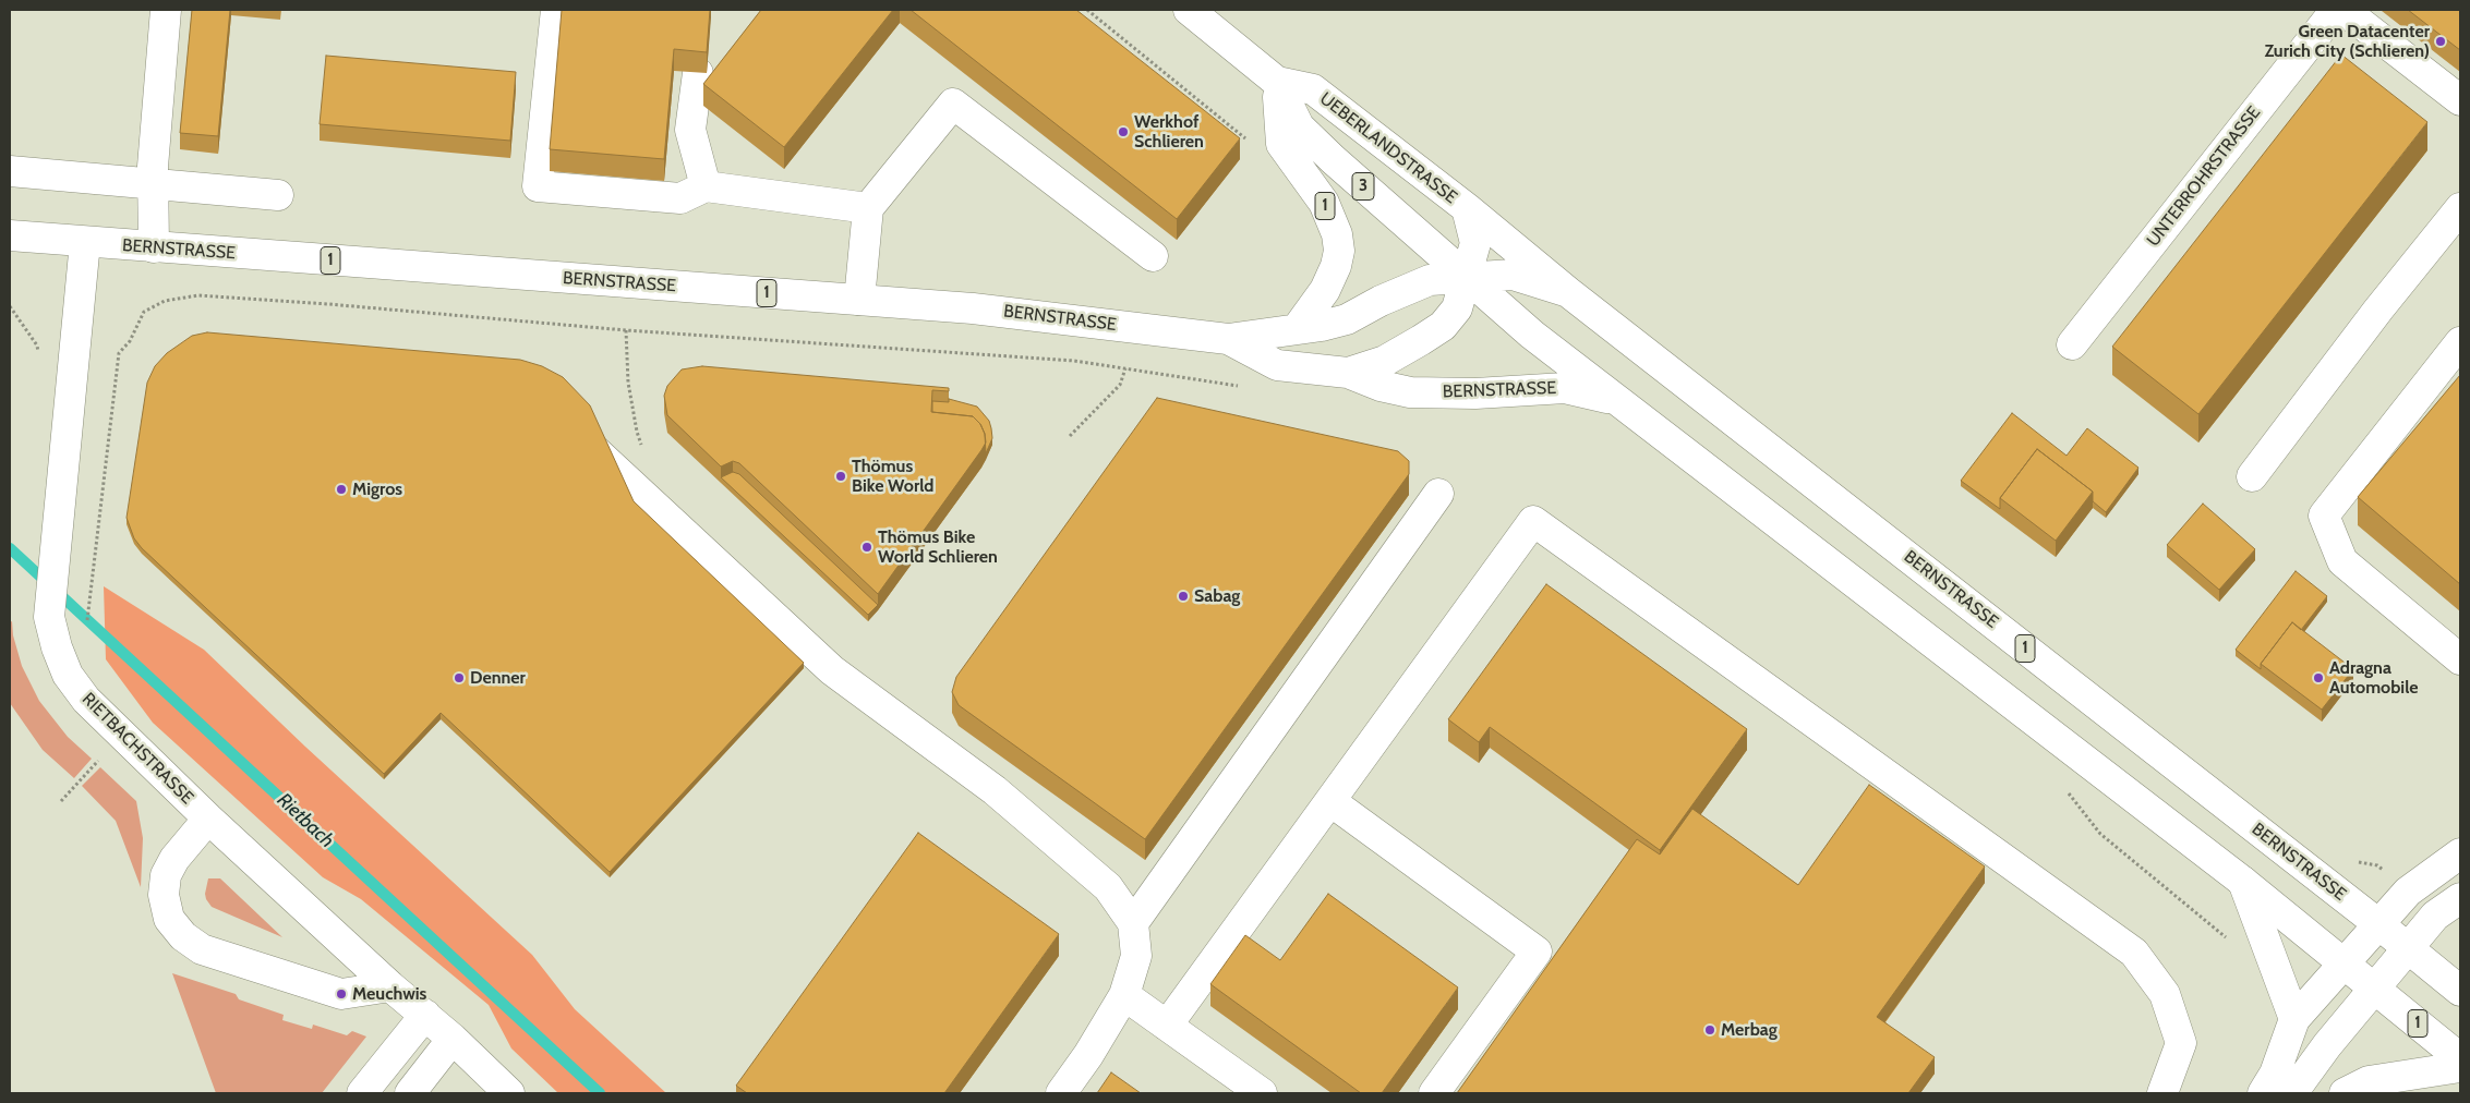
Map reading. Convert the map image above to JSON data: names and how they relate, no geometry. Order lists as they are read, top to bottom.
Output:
{
  "streets": {
    "main road": [
      "UEBERLANDSTRASSE",
      "UNTERROHRSTRASSE",
      "3",
      "1",
      "BERNSTRASSE",
      "RIETBACHSTRASSE"
    ]
  },
  "crossings": [
    ["UEBERLANDSTRASSE", "1"],
    ["UEBERLANDSTRASSE", "BERNSTRASSE"],
    ["1", "BERNSTRASSE"],
    ["BERNSTRASSE", "RIETBACHSTRASSE"]
  ],
  "water": ["Rietbach"],
  "places": [
    "Green Datacenter Zurich City (Schlieren)",
    "Werkhof Schlieren",
    "Thömus Bike World",
    "Migros",
    "Thömus Bike World Schlieren",
    "Sabag",
    "Denner",
    "Adragna Automobile",
    "Meuchwis",
    "Merbag"
  ]
}
